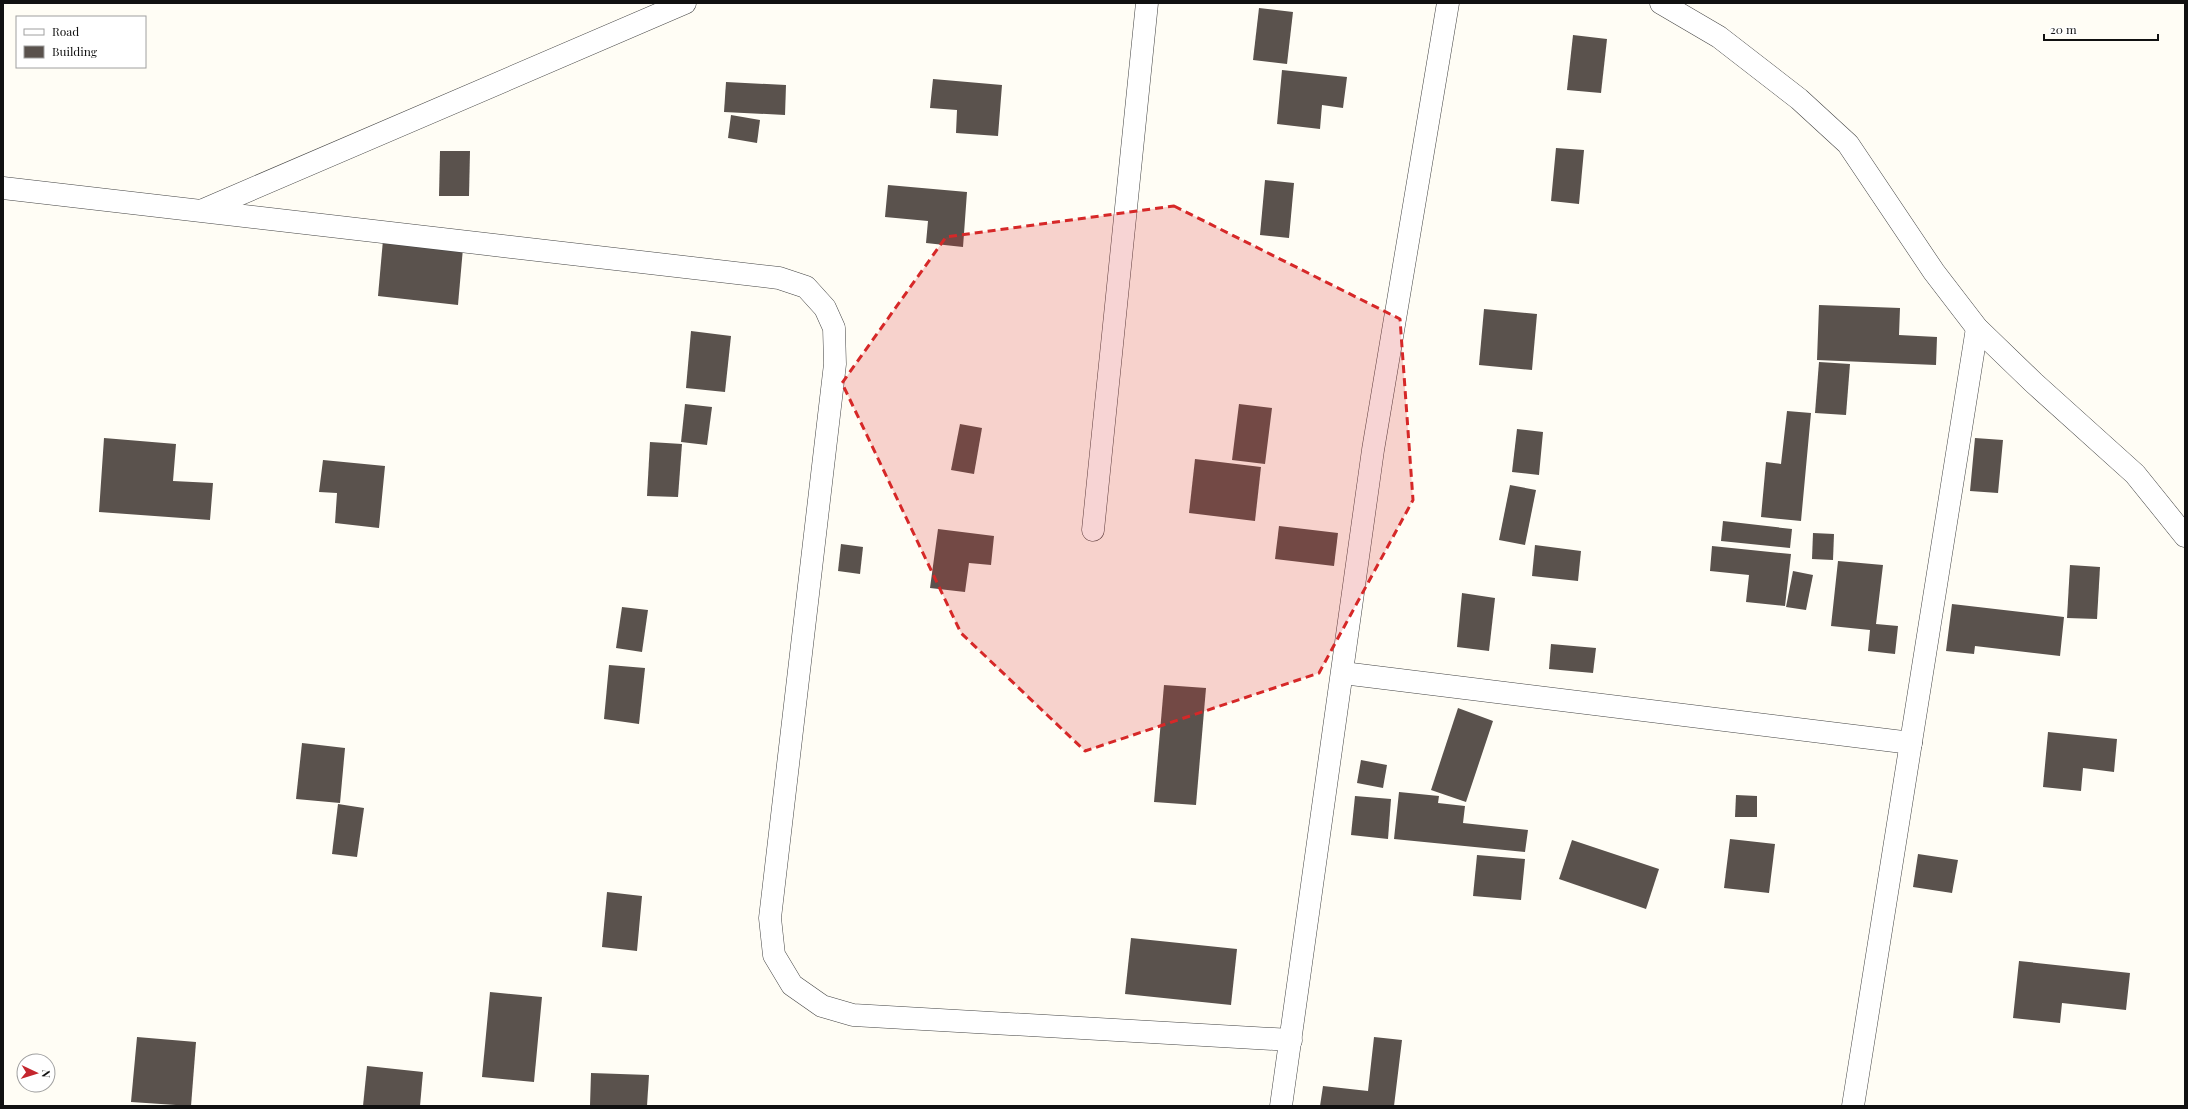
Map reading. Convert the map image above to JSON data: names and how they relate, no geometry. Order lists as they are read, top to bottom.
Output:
{
  "legend": ["Road", "Building"],
  "scale_bar": "20 m",
  "north": "right"
}
